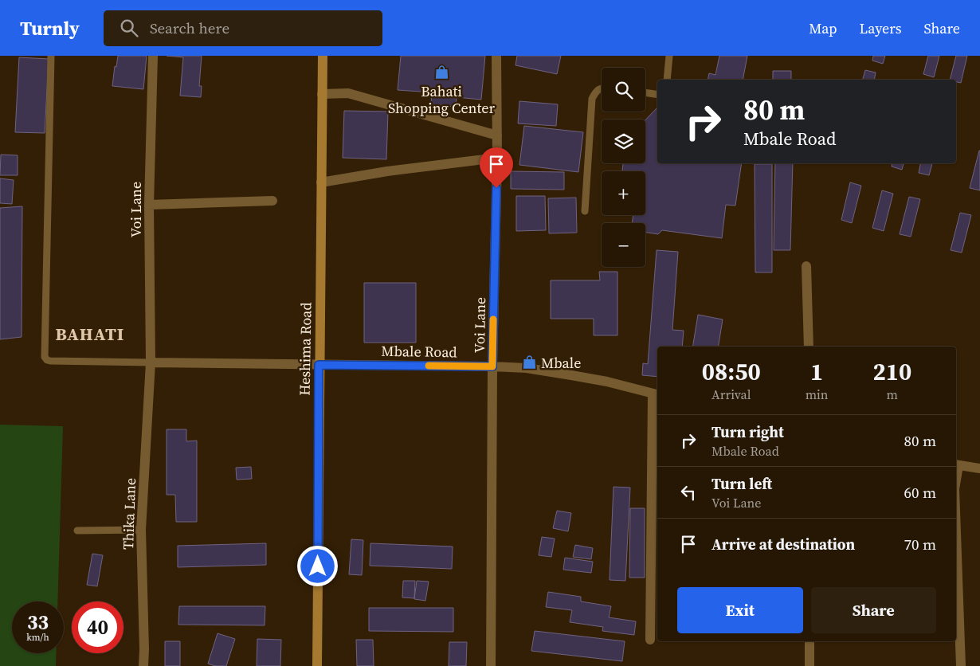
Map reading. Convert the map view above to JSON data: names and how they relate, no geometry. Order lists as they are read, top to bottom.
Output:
{
  "streets": {
    "street": [
      "Voi Lane",
      "Heshima Road",
      "Mbale Road",
      "Thika Lane"
    ]
  },
  "crossings": [
    ["Voi Lane", "Mbale Road"],
    ["Voi Lane", "Thika Lane"],
    ["Heshima Road", "Mbale Road"],
    ["Mbale Road", "Thika Lane"]
  ],
  "districts": ["BAHATI"],
  "places": {
    "shop": ["Bahati Shopping Center", "Mbale"]
  },
  "page": {
    "header": "Turnly",
    "search": "Search here",
    "nav": ["Map", "Layers", "Share"],
    "map_buttons": ["+", "−"],
    "turn": ["80 m", "Mbale Road"],
    "eta": [
      "08:50",
      "Arrival",
      "1",
      "min",
      "210",
      "m"
    ],
    "list": [
      {
        "name": "Turn right",
        "note": "Mbale Road",
        "value": "80 m"
      },
      {
        "name": "Turn left",
        "note": "Voi Lane",
        "value": "60 m"
      },
      {
        "name": "Arrive at destination",
        "value": "70 m"
      }
    ],
    "buttons": ["Exit", "Share"],
    "speed": "33 km/h",
    "limit": "40"
  }
}
